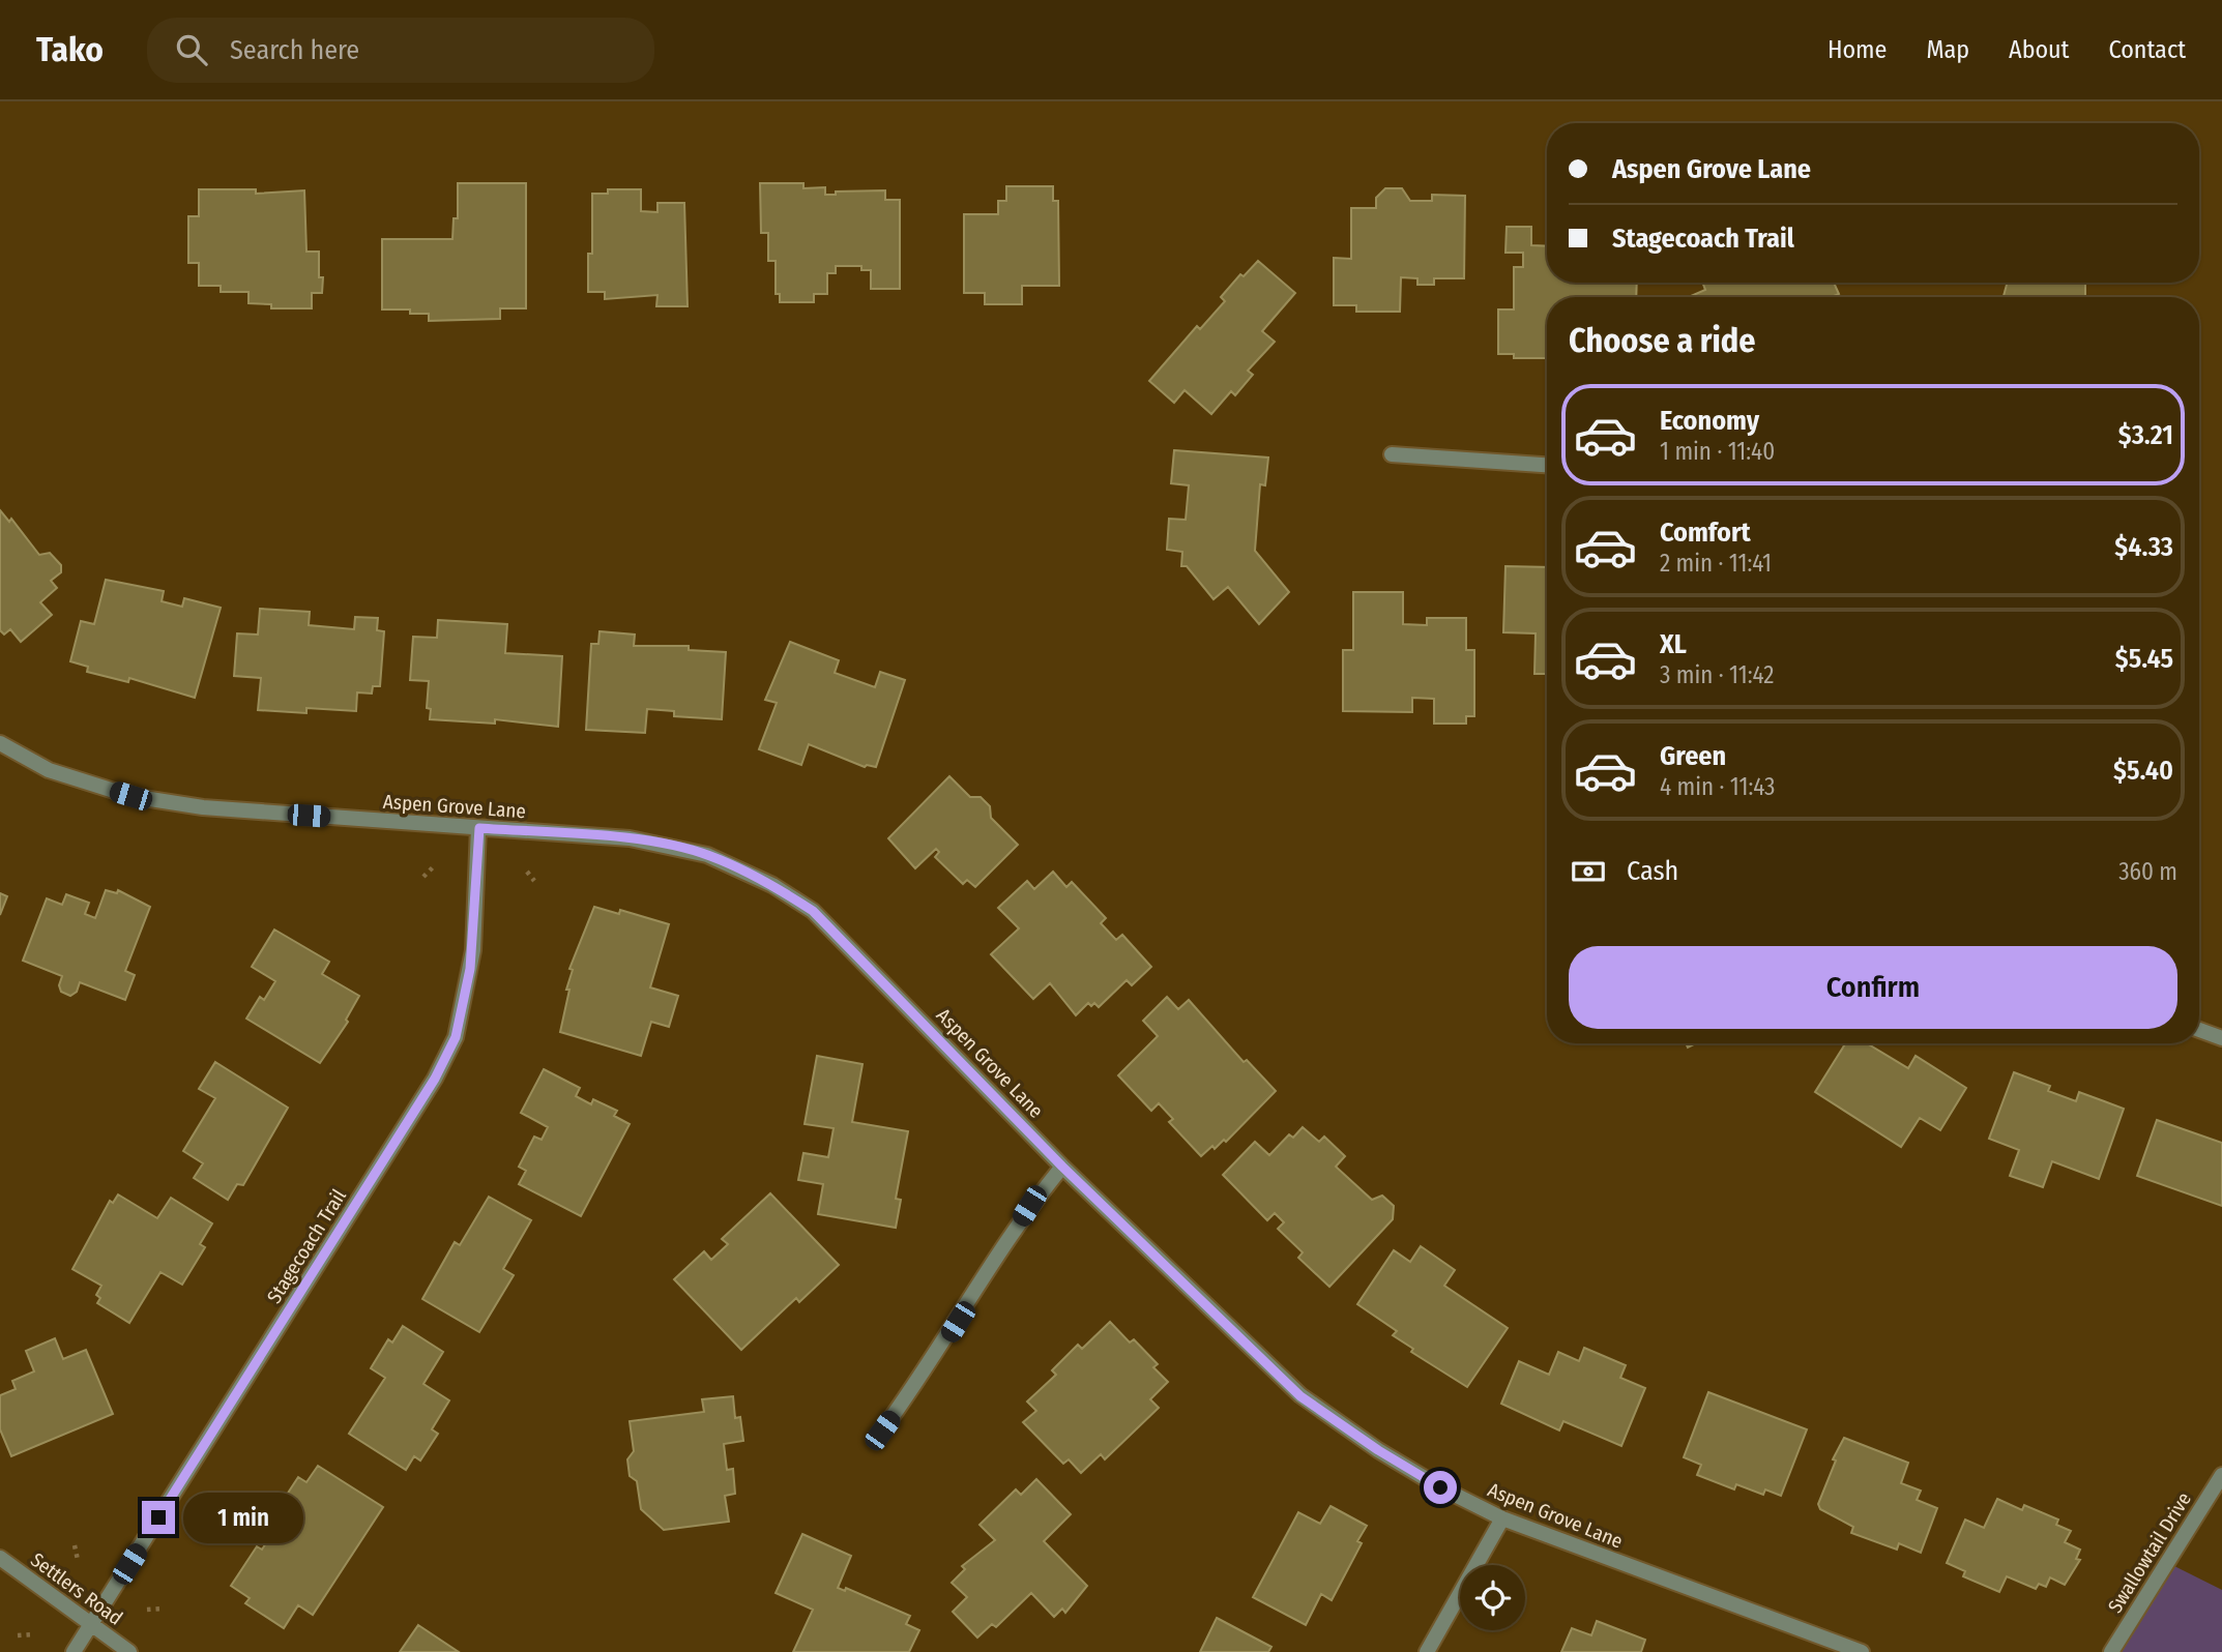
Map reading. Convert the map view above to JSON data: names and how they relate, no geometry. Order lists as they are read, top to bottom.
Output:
{
  "streets": {
    "street": [
      "Aspen Grove Lane",
      "Stagecoach Trail",
      "Swallowtail Drive",
      "Settlers Road"
    ]
  },
  "crossings": [
    ["Aspen Grove Lane", "Stagecoach Trail"],
    ["Stagecoach Trail", "Settlers Road"]
  ],
  "page": {
    "header": "Tako",
    "search": "Search here",
    "nav": [
      "Home",
      "Map",
      "About",
      "Contact"
    ],
    "banner": ["Aspen Grove Lane", "Stagecoach Trail"],
    "heading": "Choose a ride",
    "list": [
      {
        "name": "Economy",
        "note": "1 min · 11:40",
        "value": "$3.21"
      },
      {
        "name": "Comfort",
        "note": "2 min · 11:41",
        "value": "$4.33"
      },
      {
        "name": "XL",
        "note": "3 min · 11:42",
        "value": "$5.45"
      },
      {
        "name": "Green",
        "note": "4 min · 11:43",
        "value": "$5.40"
      }
    ],
    "pay": ["Cash", "360 m"],
    "buttons": "Confirm",
    "bubble": "1 min"
  }
}
